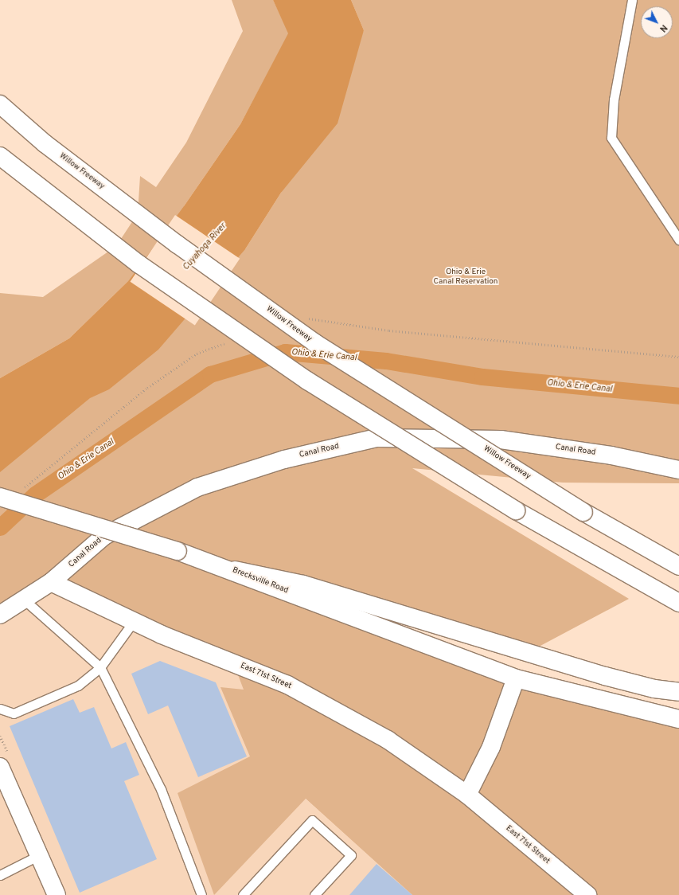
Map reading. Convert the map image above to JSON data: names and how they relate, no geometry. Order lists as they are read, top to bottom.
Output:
{
  "streets": {
    "main road": [
      "Willow Freeway",
      "Canal Road",
      "Brecksville Road",
      "East 71st Street"
    ]
  },
  "crossings": [
    ["Canal Road", "East 71st Street"]
  ],
  "water": ["Cuyahoga River", "Ohio & Erie Canal"],
  "parks": ["Ohio & Erie Canal Reservation"],
  "north": "bottom right"
}
